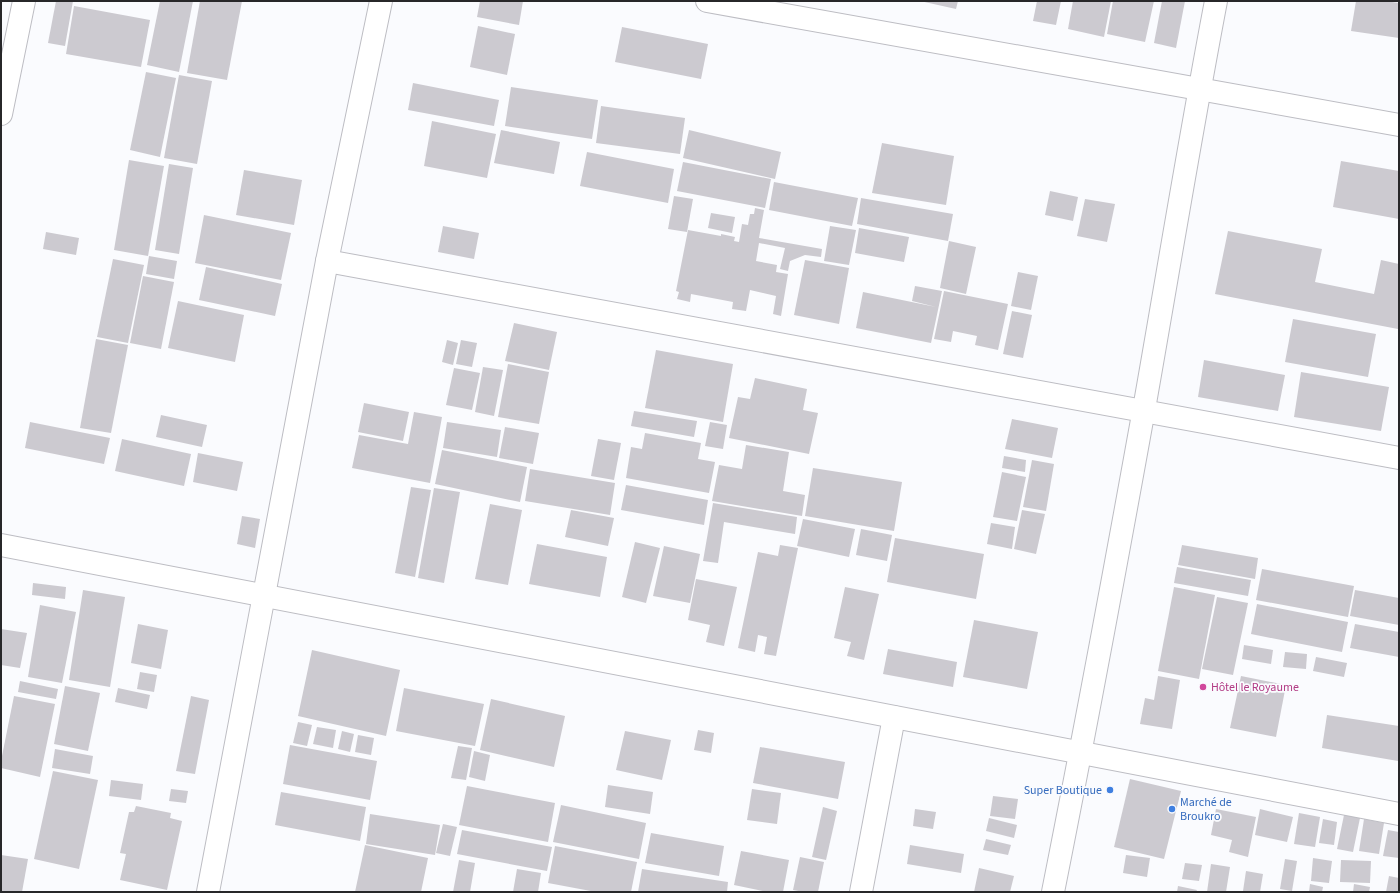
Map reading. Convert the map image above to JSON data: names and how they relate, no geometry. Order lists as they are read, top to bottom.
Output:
{
  "places": ["Hôtel le Royaume", "Super Boutique", "Marché de Broukro"]
}
